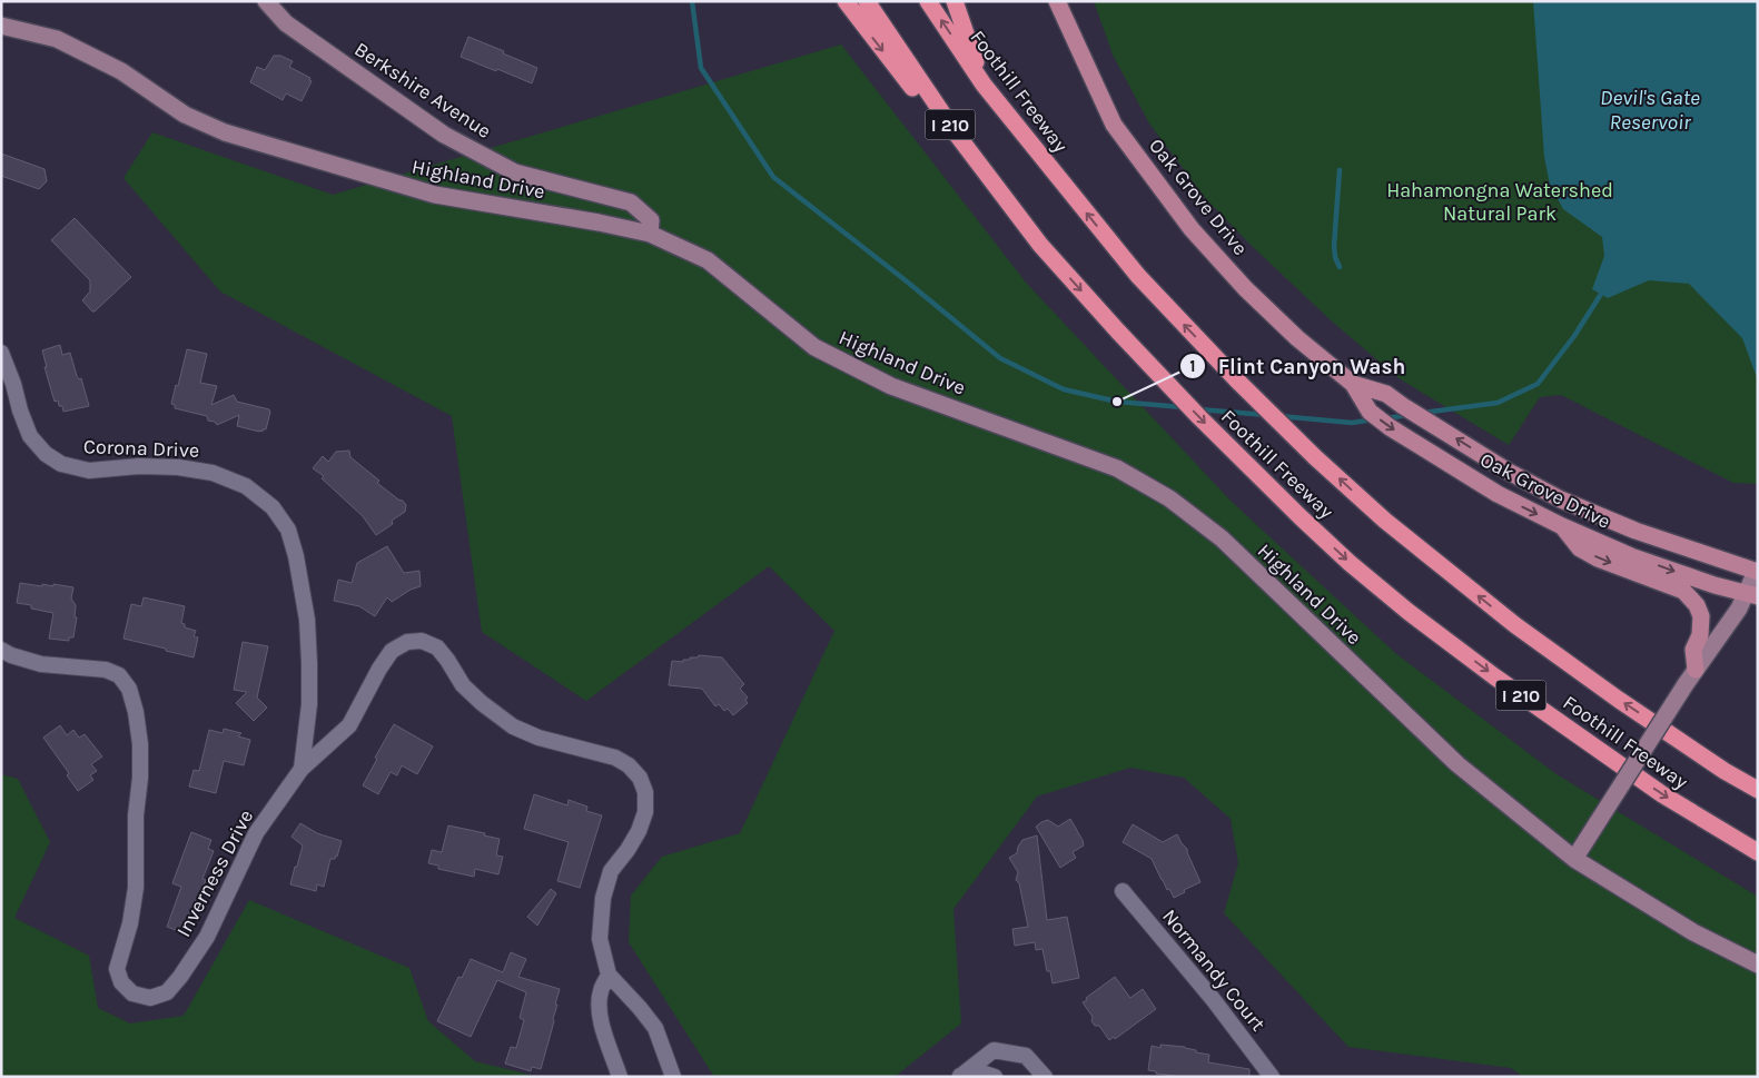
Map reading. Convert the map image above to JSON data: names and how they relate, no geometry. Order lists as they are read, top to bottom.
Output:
{
  "streets": {
    "highway": ["Foothill Freeway", "I 210"],
    "main road": ["Oak Grove Drive"],
    "street": [
      "Berkshire Avenue",
      "Highland Drive",
      "Corona Drive",
      "Inverness Drive",
      "Normandy Court"
    ]
  },
  "crossings": [
    ["Berkshire Avenue", "Highland Drive"],
    ["Corona Drive", "Inverness Drive"]
  ],
  "water": ["Devil's Gate Reservoir"],
  "parks": ["Hahamongna Watershed Natural Park"],
  "places": ["Flint Canyon Wash"]
}
